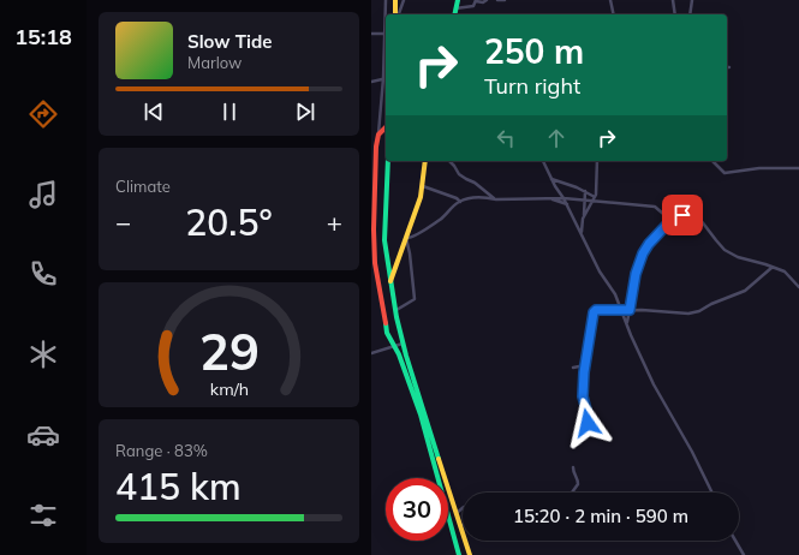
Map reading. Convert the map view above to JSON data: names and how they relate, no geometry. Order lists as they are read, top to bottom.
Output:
{
  "page": {
    "tabs": "15:18",
    "turn": ["250 m", "Turn right"],
    "song": ["Slow Tide", "Marlow"],
    "tile": [
      "Climate",
      ["Range · 83%", "415 km"]
    ],
    "heat": ["−", "20.5°", "+"],
    "limit": "30",
    "trip": "15:20 · 2 min · 590 m",
    "gauge": ["29", "km/h"]
  }
}
